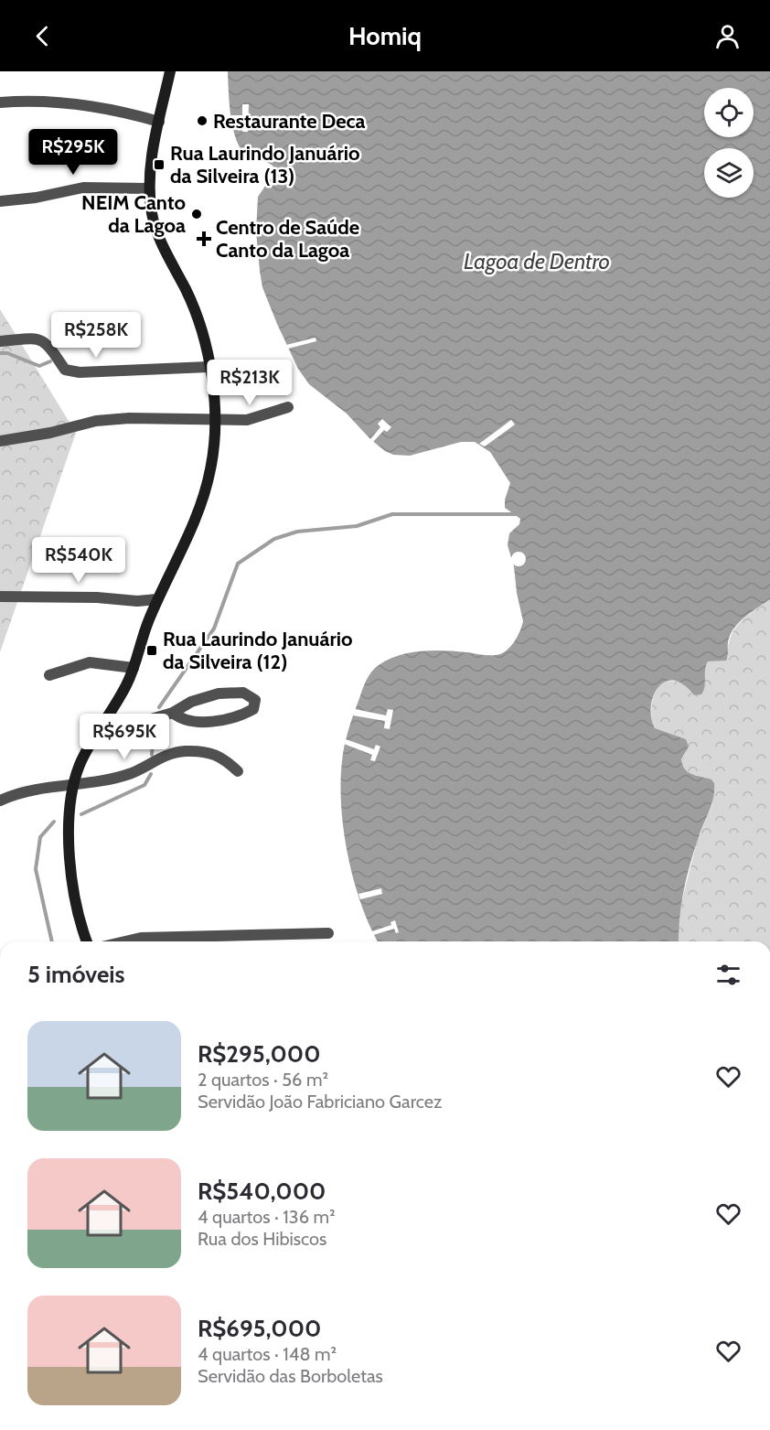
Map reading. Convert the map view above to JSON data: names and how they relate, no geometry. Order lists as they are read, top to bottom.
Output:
{
  "water": ["Lagoa de Dentro"],
  "places": {
    "other": ["Restaurante Deca", "NEIM Canto da Lagoa"],
    "transit": ["Rua Laurindo Januário da Silveira (13)", "Rua Laurindo Januário da Silveira (12)"],
    "health": ["Centro de Saúde Canto da Lagoa"]
  },
  "page": {
    "header": "Homiq",
    "price": [
      "R$295K",
      "R$258K",
      "R$213K",
      "R$540K",
      "R$695K"
    ],
    "heading": "5 imóveis",
    "list": [
      {
        "name": "R$295,000",
        "note": "2 quartos · 56 m² · Servidão João Fabriciano Garcez"
      },
      {
        "name": "R$540,000",
        "note": "4 quartos · 136 m² · Rua dos Hibiscos"
      },
      {
        "name": "R$695,000",
        "note": "4 quartos · 148 m² · Servidão das Borboletas"
      }
    ]
  }
}
